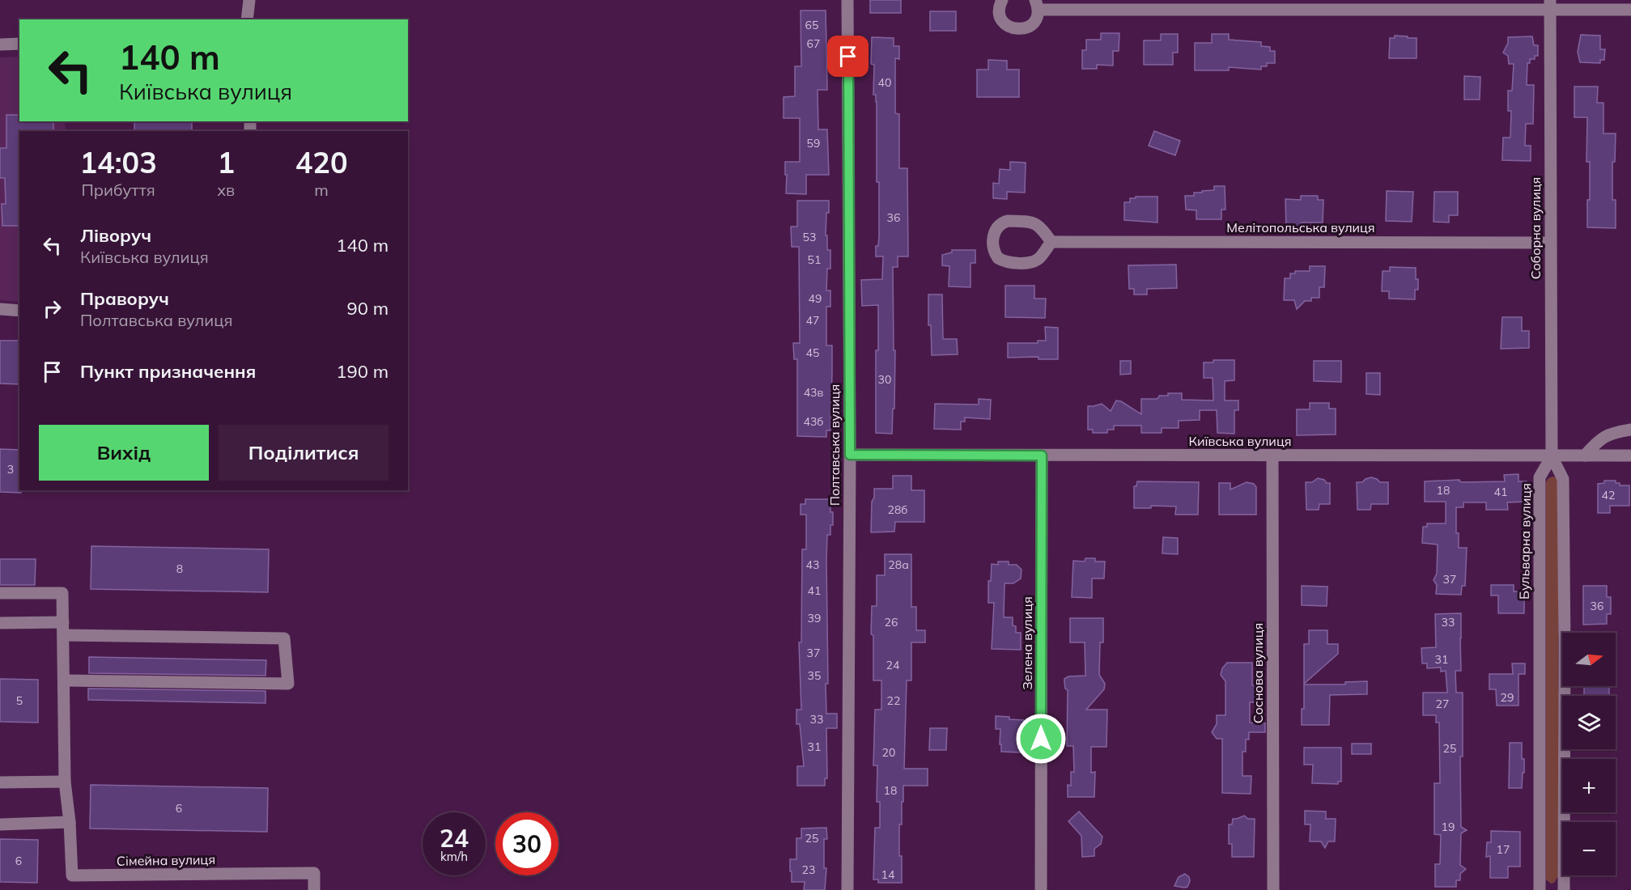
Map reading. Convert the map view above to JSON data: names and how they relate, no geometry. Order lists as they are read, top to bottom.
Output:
{
  "streets": {
    "street": [
      "Мелітопольська вулиця",
      "Соборна вулиця",
      "Київська вулиця",
      "Полтавська вулиця",
      "Бульварна вулиця",
      "Зелена вулиця",
      "Соснова вулиця",
      "Сімейна вулиця"
    ]
  },
  "crossings": [
    ["Мелітопольська вулиця", "Соборна вулиця"],
    ["Соборна вулиця", "Київська вулиця"],
    ["Соборна вулиця", "Бульварна вулиця"],
    ["Київська вулиця", "Полтавська вулиця"],
    ["Київська вулиця", "Бульварна вулиця"],
    ["Київська вулиця", "Зелена вулиця"],
    ["Київська вулиця", "Соснова вулиця"]
  ],
  "house_numbers": [
    "65",
    "67",
    "40",
    "59",
    "36",
    "53",
    "51",
    "49",
    "47",
    "45",
    "30",
    "43в",
    "43б",
    "3",
    "18",
    "41",
    "42",
    "28б",
    "43",
    "28а",
    "8",
    "37",
    "41",
    "36",
    "39",
    "26",
    "33",
    "37",
    "31",
    "24",
    "35",
    "29",
    "5",
    "22",
    "27",
    "33",
    "31",
    "25",
    "20",
    "18",
    "6",
    "19",
    "25",
    "17",
    "6",
    "23",
    "14"
  ],
  "north": "right",
  "page": {
    "turn": ["140 m", "Київська вулиця"],
    "eta": [
      "14:03",
      "Прибуття",
      "1",
      "хв",
      "420",
      "m"
    ],
    "list": [
      {
        "name": "Ліворуч",
        "note": "Київська вулиця",
        "value": "140 m"
      },
      {
        "name": "Праворуч",
        "note": "Полтавська вулиця",
        "value": "90 m"
      },
      {
        "name": "Пункт призначення",
        "value": "190 m"
      }
    ],
    "buttons": ["Вихід", "Поділитися"],
    "map_buttons": ["+", "−"],
    "speed": "24 km/h",
    "limit": "30"
  }
}
